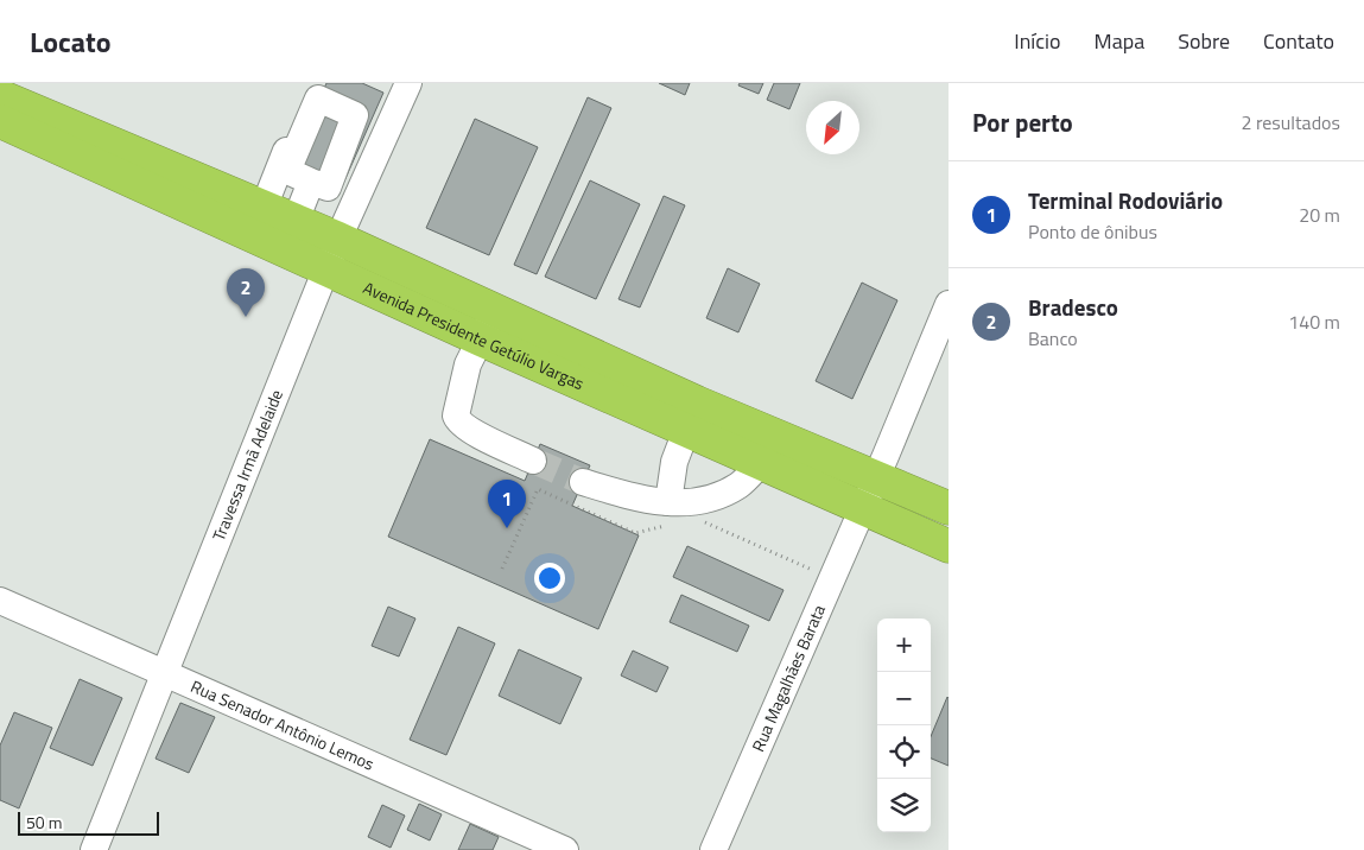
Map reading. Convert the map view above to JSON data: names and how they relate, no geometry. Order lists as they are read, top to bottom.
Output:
{
  "streets": {
    "highway": ["Avenida Presidente Getúlio Vargas"],
    "street": ["Travessa Irmã Adelaide", "Rua Magalhães Barata", "Rua Senador Antônio Lemos"]
  },
  "crossings": [
    ["Avenida Presidente Getúlio Vargas", "Travessa Irmã Adelaide"],
    ["Avenida Presidente Getúlio Vargas", "Rua Magalhães Barata"],
    ["Travessa Irmã Adelaide", "Rua Senador Antônio Lemos"]
  ],
  "scale_bar": "50 m",
  "north": "bottom left",
  "page": {
    "header": "Locato",
    "nav": [
      "Início",
      "Mapa",
      "Sobre",
      "Contato"
    ],
    "heading": ["Por perto", "2 resultados"],
    "list": [
      {
        "mark": "1",
        "name": "Terminal Rodoviário",
        "note": "Ponto de ônibus",
        "value": "20 m"
      },
      {
        "mark": "2",
        "name": "Bradesco",
        "note": "Banco",
        "value": "140 m"
      }
    ],
    "pins": ["2", "1"],
    "map_buttons": ["+", "−"],
    "scale": "50 m"
  }
}
